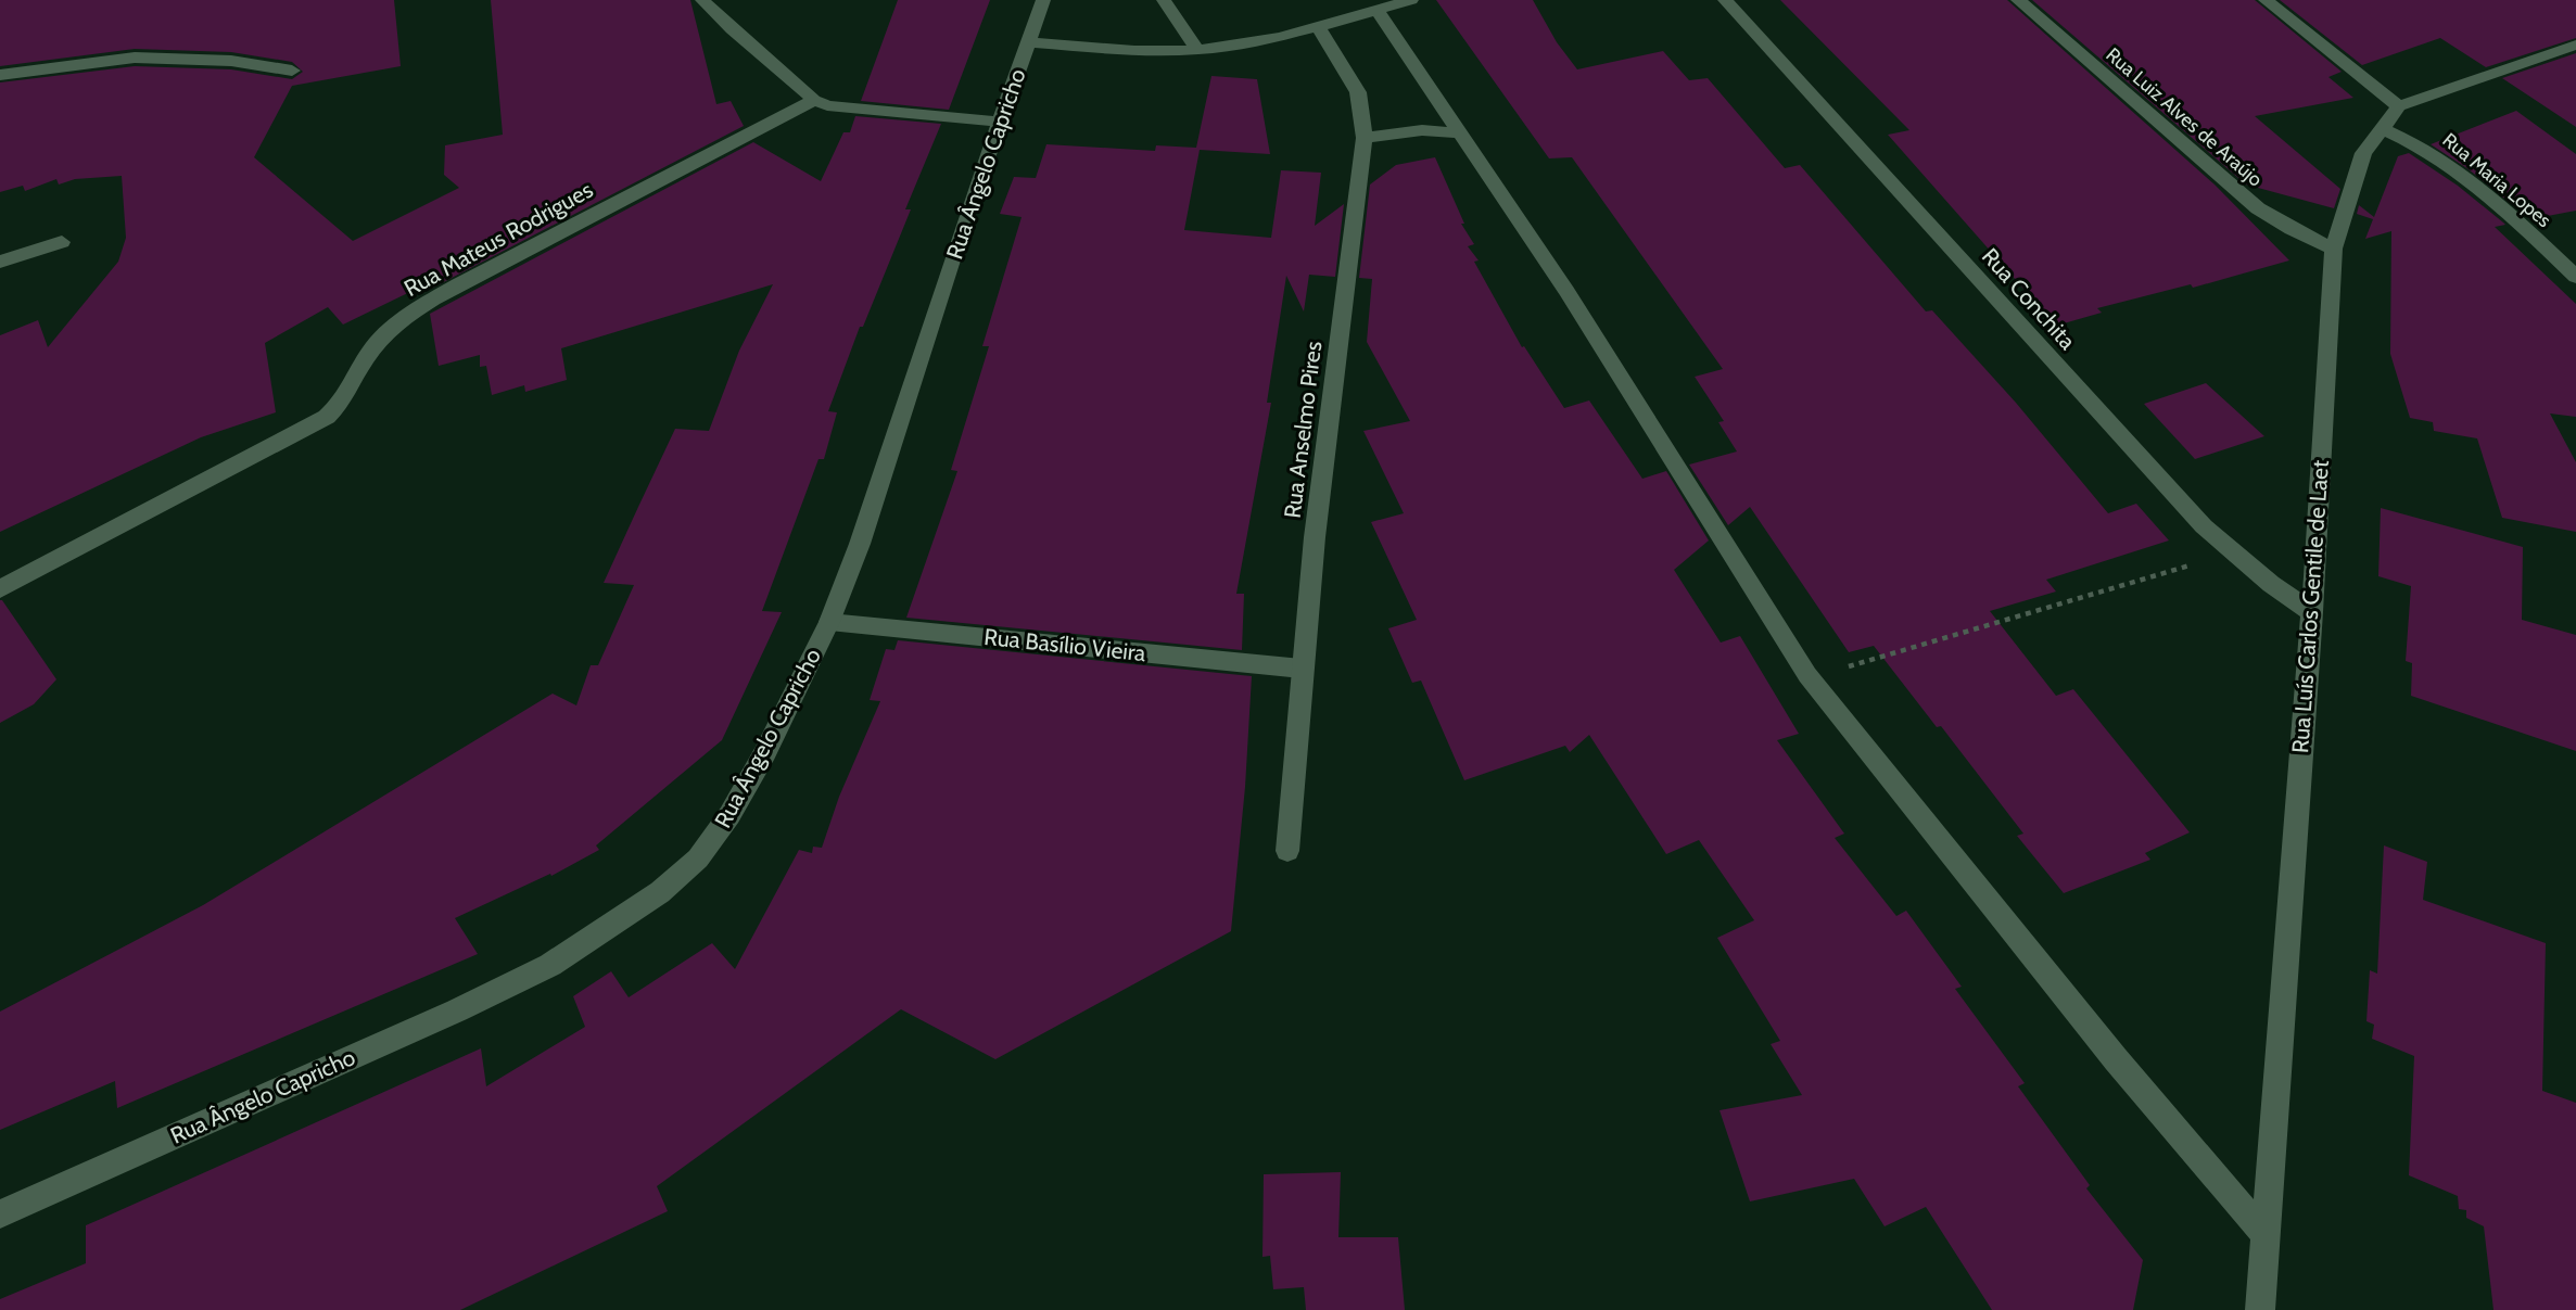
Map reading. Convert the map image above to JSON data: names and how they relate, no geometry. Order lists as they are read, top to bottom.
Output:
{
  "streets": {
    "street": [
      "Rua Luiz Alves de Araújo",
      "Rua Ângelo Capricho",
      "Rua Maria Lopes",
      "Rua Mateus Rodrigues",
      "Rua Conchita",
      "Rua Anselmo Pires",
      "Rua Luís Carlos Gentile de Laet",
      "Rua Basílio Vieira"
    ]
  },
  "crossings": [
    ["Rua Luiz Alves de Araújo", "Rua Luís Carlos Gentile de Laet"],
    ["Rua Ângelo Capricho", "Rua Basílio Vieira"],
    ["Rua Maria Lopes", "Rua Luís Carlos Gentile de Laet"],
    ["Rua Conchita", "Rua Luís Carlos Gentile de Laet"],
    ["Rua Anselmo Pires", "Rua Basílio Vieira"]
  ]
}
